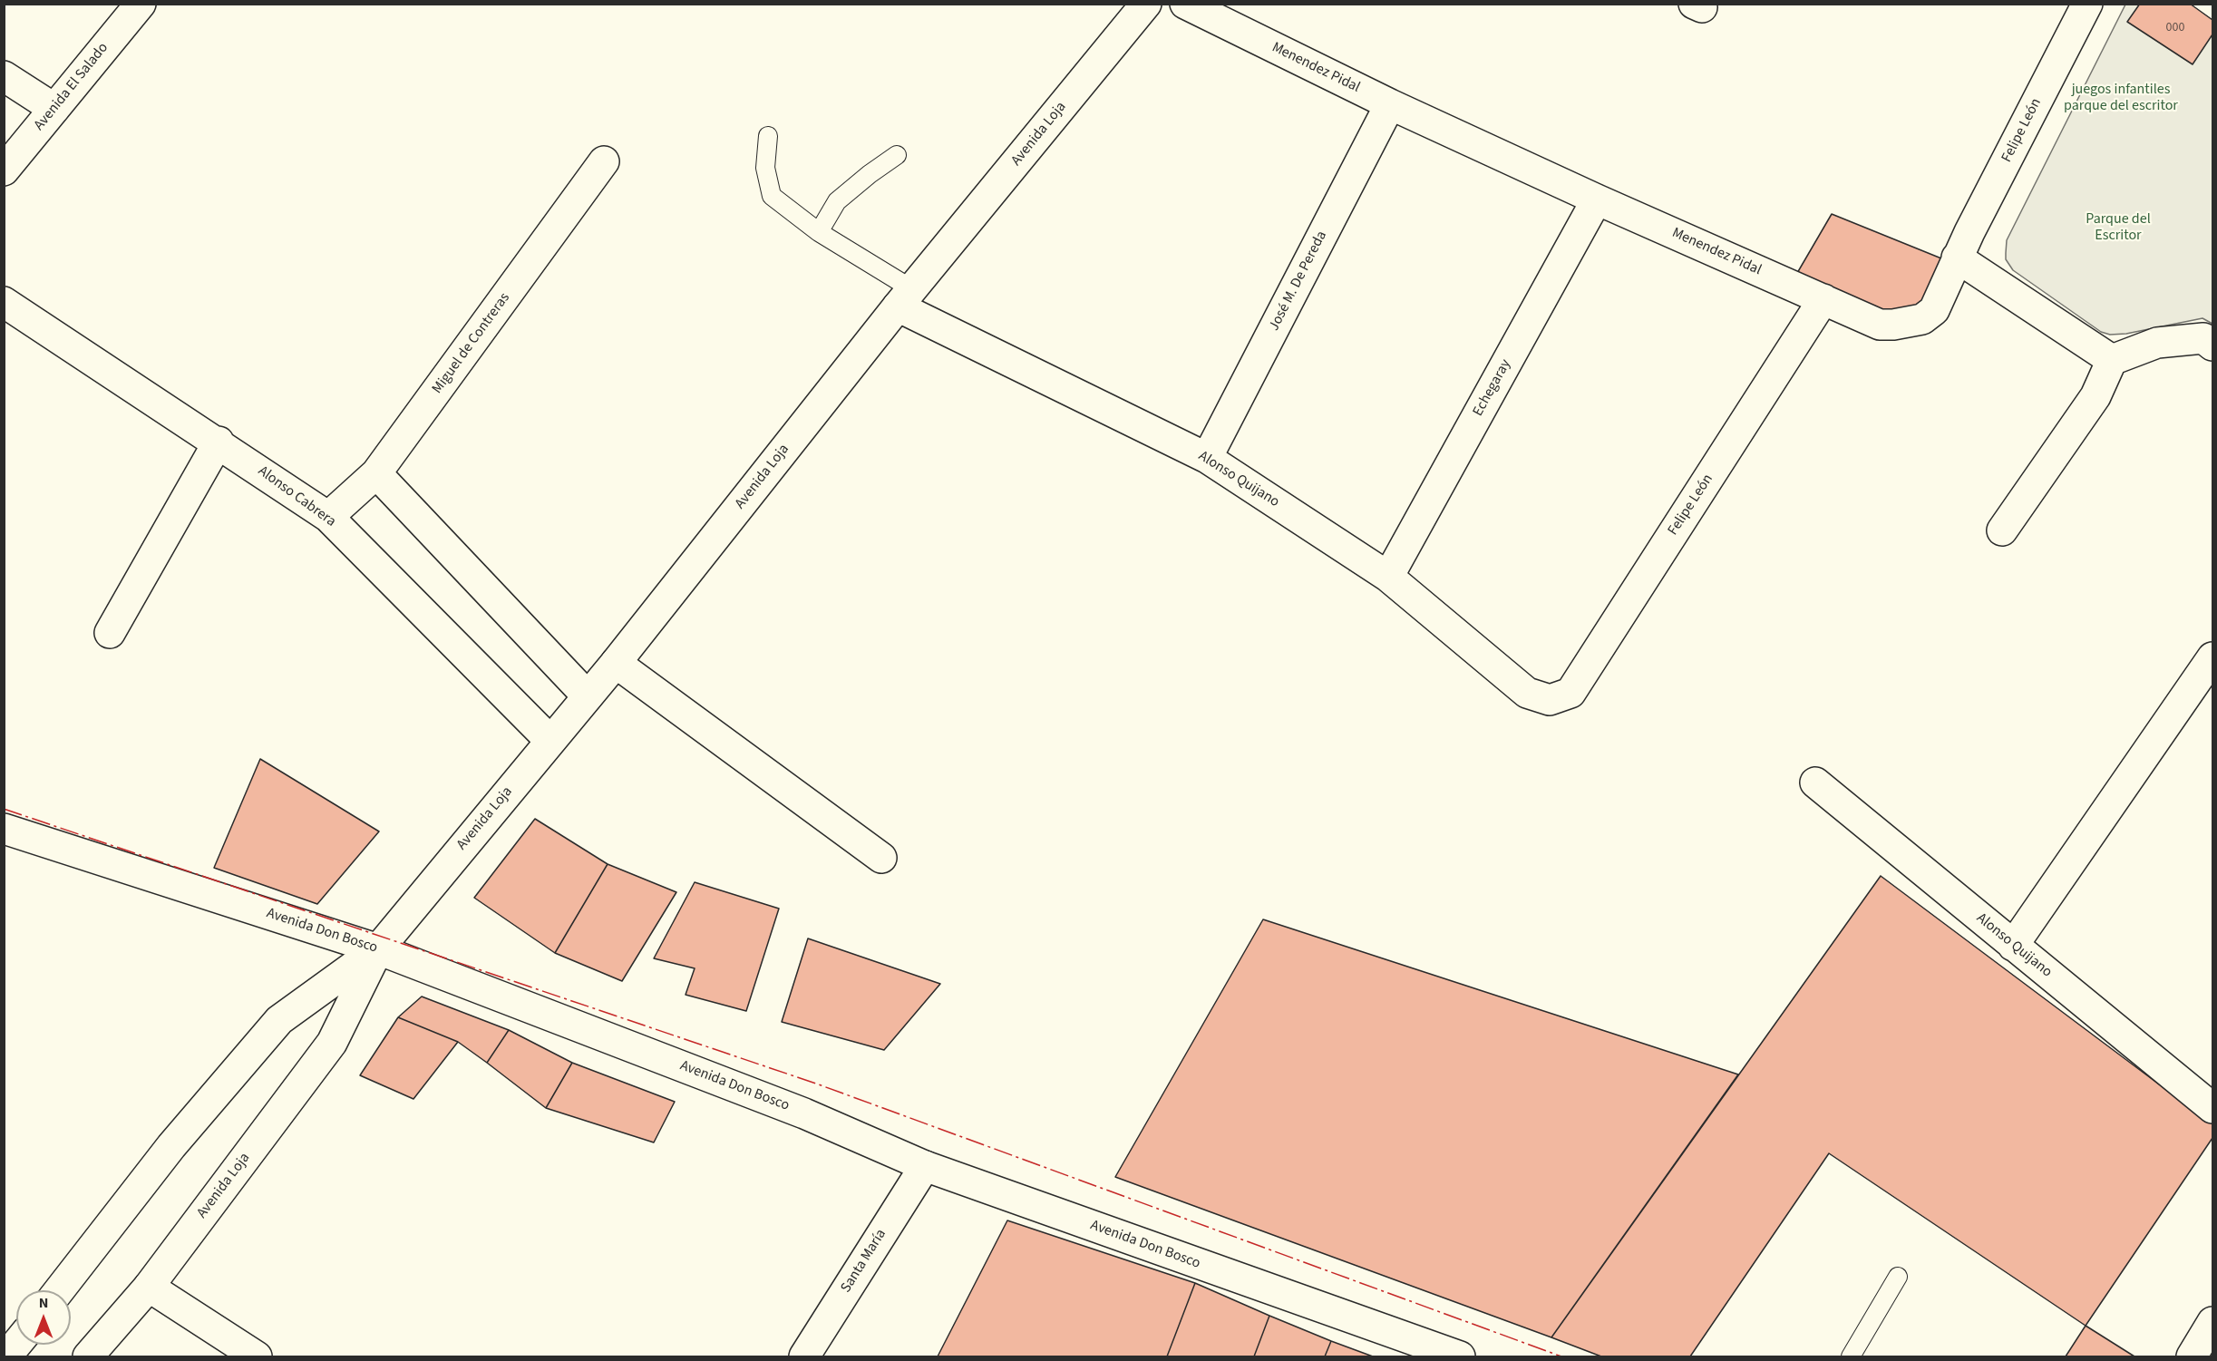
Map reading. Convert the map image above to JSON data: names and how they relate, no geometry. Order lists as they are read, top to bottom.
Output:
{
  "streets": {
    "street": [
      "Menendez Pidal",
      "Avenida El Salado",
      "Felipe León",
      "Avenida Loja",
      "José M. De Pereda",
      "Miguel de Contreras",
      "Echegaray",
      "Alonso Quijano",
      "Alonso Cabrera",
      "Avenida Don Bosco",
      "Santa María"
    ]
  },
  "crossings": [
    ["Menendez Pidal", "Felipe León"],
    ["Menendez Pidal", "José M. De Pereda"],
    ["Menendez Pidal", "Echegaray"],
    ["Felipe León", "Alonso Quijano"],
    ["Avenida Loja", "Alonso Quijano"],
    ["Avenida Loja", "Alonso Cabrera"],
    ["Avenida Loja", "Avenida Don Bosco"],
    ["José M. De Pereda", "Alonso Quijano"],
    ["Miguel de Contreras", "Alonso Cabrera"],
    ["Echegaray", "Alonso Quijano"],
    ["Avenida Don Bosco", "Santa María"]
  ],
  "parks": ["juegos infantiles parque del escritor", "Parque del Escritor"],
  "house_numbers": ["000"],
  "north": "top"
}
